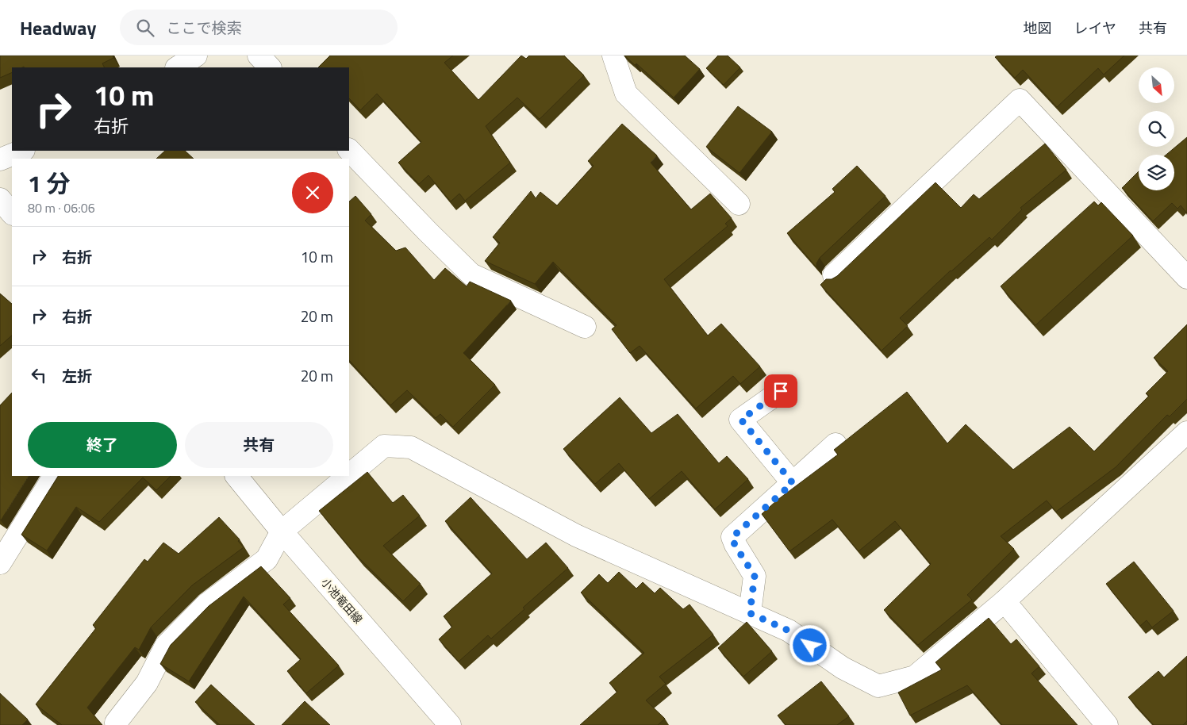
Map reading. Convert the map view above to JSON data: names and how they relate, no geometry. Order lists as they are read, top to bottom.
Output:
{
  "streets": {
    "street": ["小池竜田線"]
  },
  "north": "bottom right",
  "page": {
    "header": "Headway",
    "search": "ここで検索",
    "nav": ["地図", "レイヤ", "共有"],
    "turn": ["10 m", "右折"],
    "heading": ["1 分", "80 m · 06:06"],
    "list": [
      {
        "name": "右折",
        "value": "10 m"
      },
      {
        "name": "右折",
        "value": "20 m"
      },
      {
        "name": "左折",
        "value": "20 m"
      }
    ],
    "buttons": ["終了", "共有"]
  }
}
